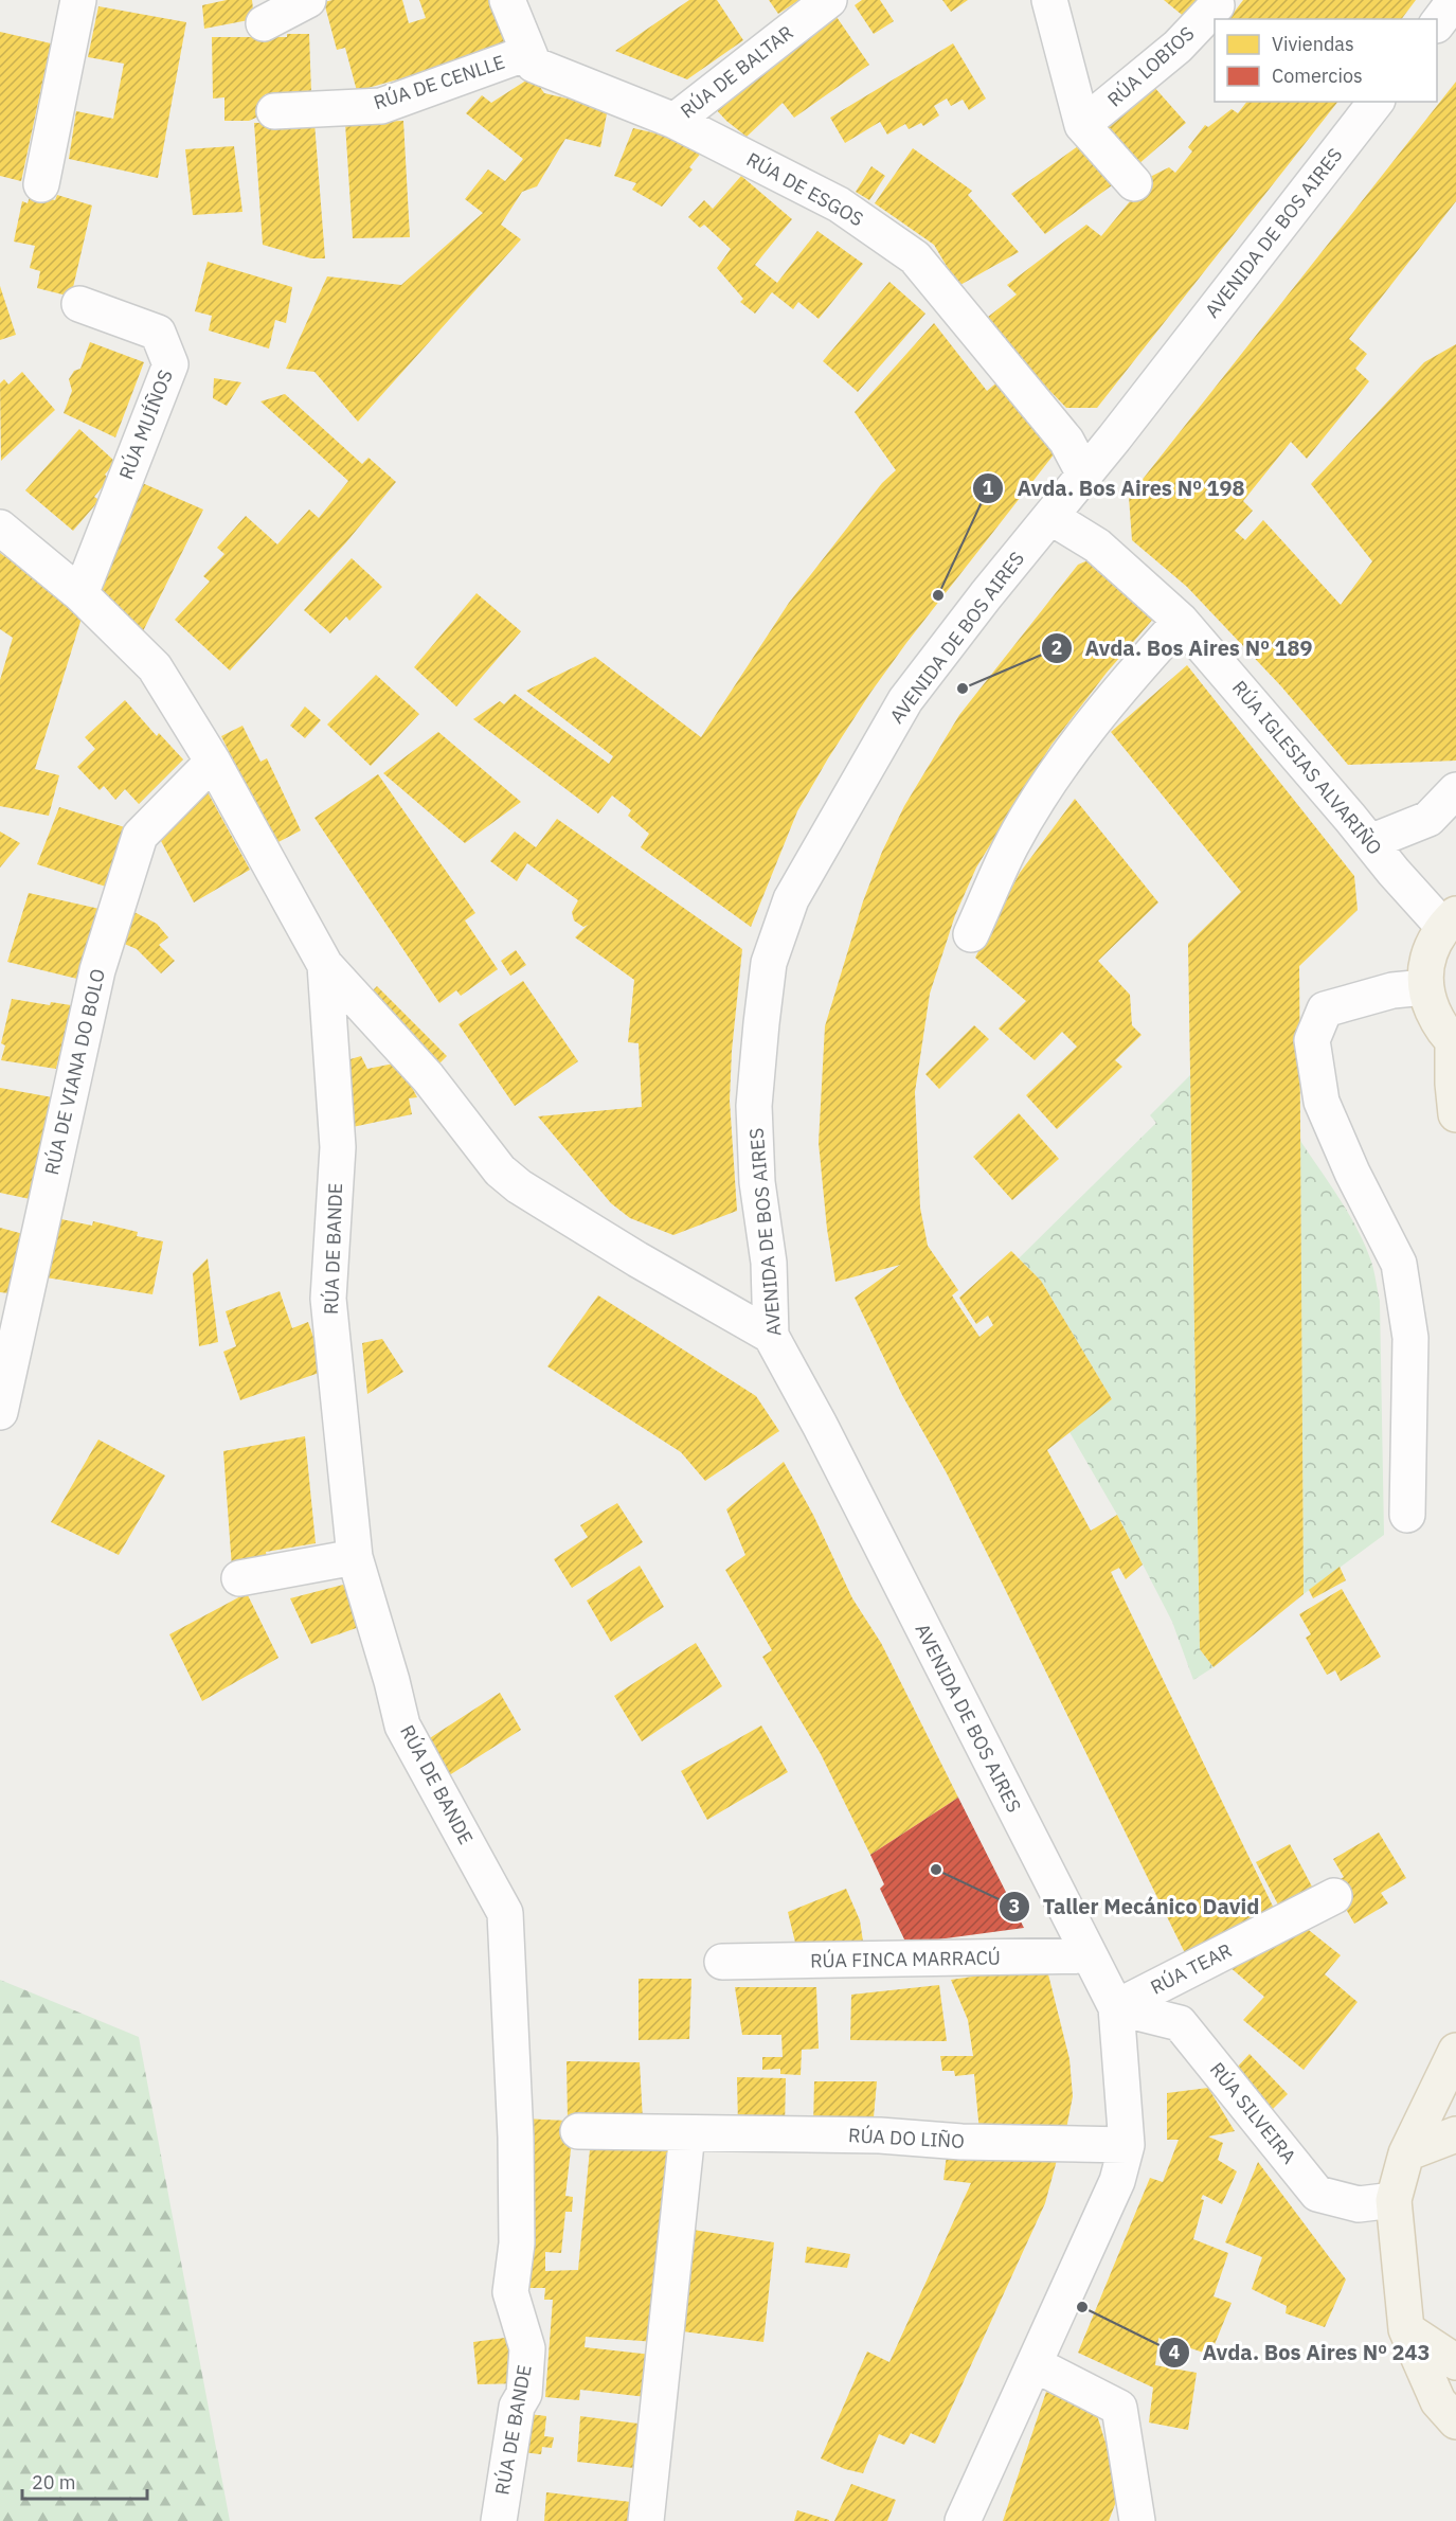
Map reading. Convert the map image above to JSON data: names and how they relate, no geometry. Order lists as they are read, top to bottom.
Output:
{
  "streets": {
    "street": [
      "RÚA LOBIOS",
      "RÚA DE BALTAR",
      "RÚA DE CENLLE",
      "RÚA DE ESGOS",
      "AVENIDA DE BOS AIRES",
      "RÚA MUÍÑOS",
      "RÚA IGLESIAS ALVARIÑO",
      "RÚA DE VIANA DO BOLO",
      "RÚA DE BANDE",
      "RÚA FINCA MARRACÚ",
      "RÚA TEAR",
      "RÚA SILVEIRA",
      "RÚA DO LIÑO"
    ]
  },
  "crossings": [
    ["RÚA DE BALTAR", "RÚA DE ESGOS"],
    ["RÚA DE CENLLE", "RÚA DE ESGOS"],
    ["RÚA DE ESGOS", "AVENIDA DE BOS AIRES"],
    ["AVENIDA DE BOS AIRES", "RÚA IGLESIAS ALVARIÑO"],
    ["AVENIDA DE BOS AIRES", "RÚA FINCA MARRACÚ"],
    ["AVENIDA DE BOS AIRES", "RÚA TEAR"],
    ["AVENIDA DE BOS AIRES", "RÚA SILVEIRA"],
    ["AVENIDA DE BOS AIRES", "RÚA DO LIÑO"],
    ["RÚA TEAR", "RÚA SILVEIRA"]
  ],
  "places": [
    "Avda. Bos Aires Nº 198",
    "Avda. Bos Aires Nº 189",
    "Taller Mecánico David",
    "Avda. Bos Aires Nº 243"
  ],
  "legend": ["Viviendas", "Comercios"],
  "scale_bar": "20 m"
}
